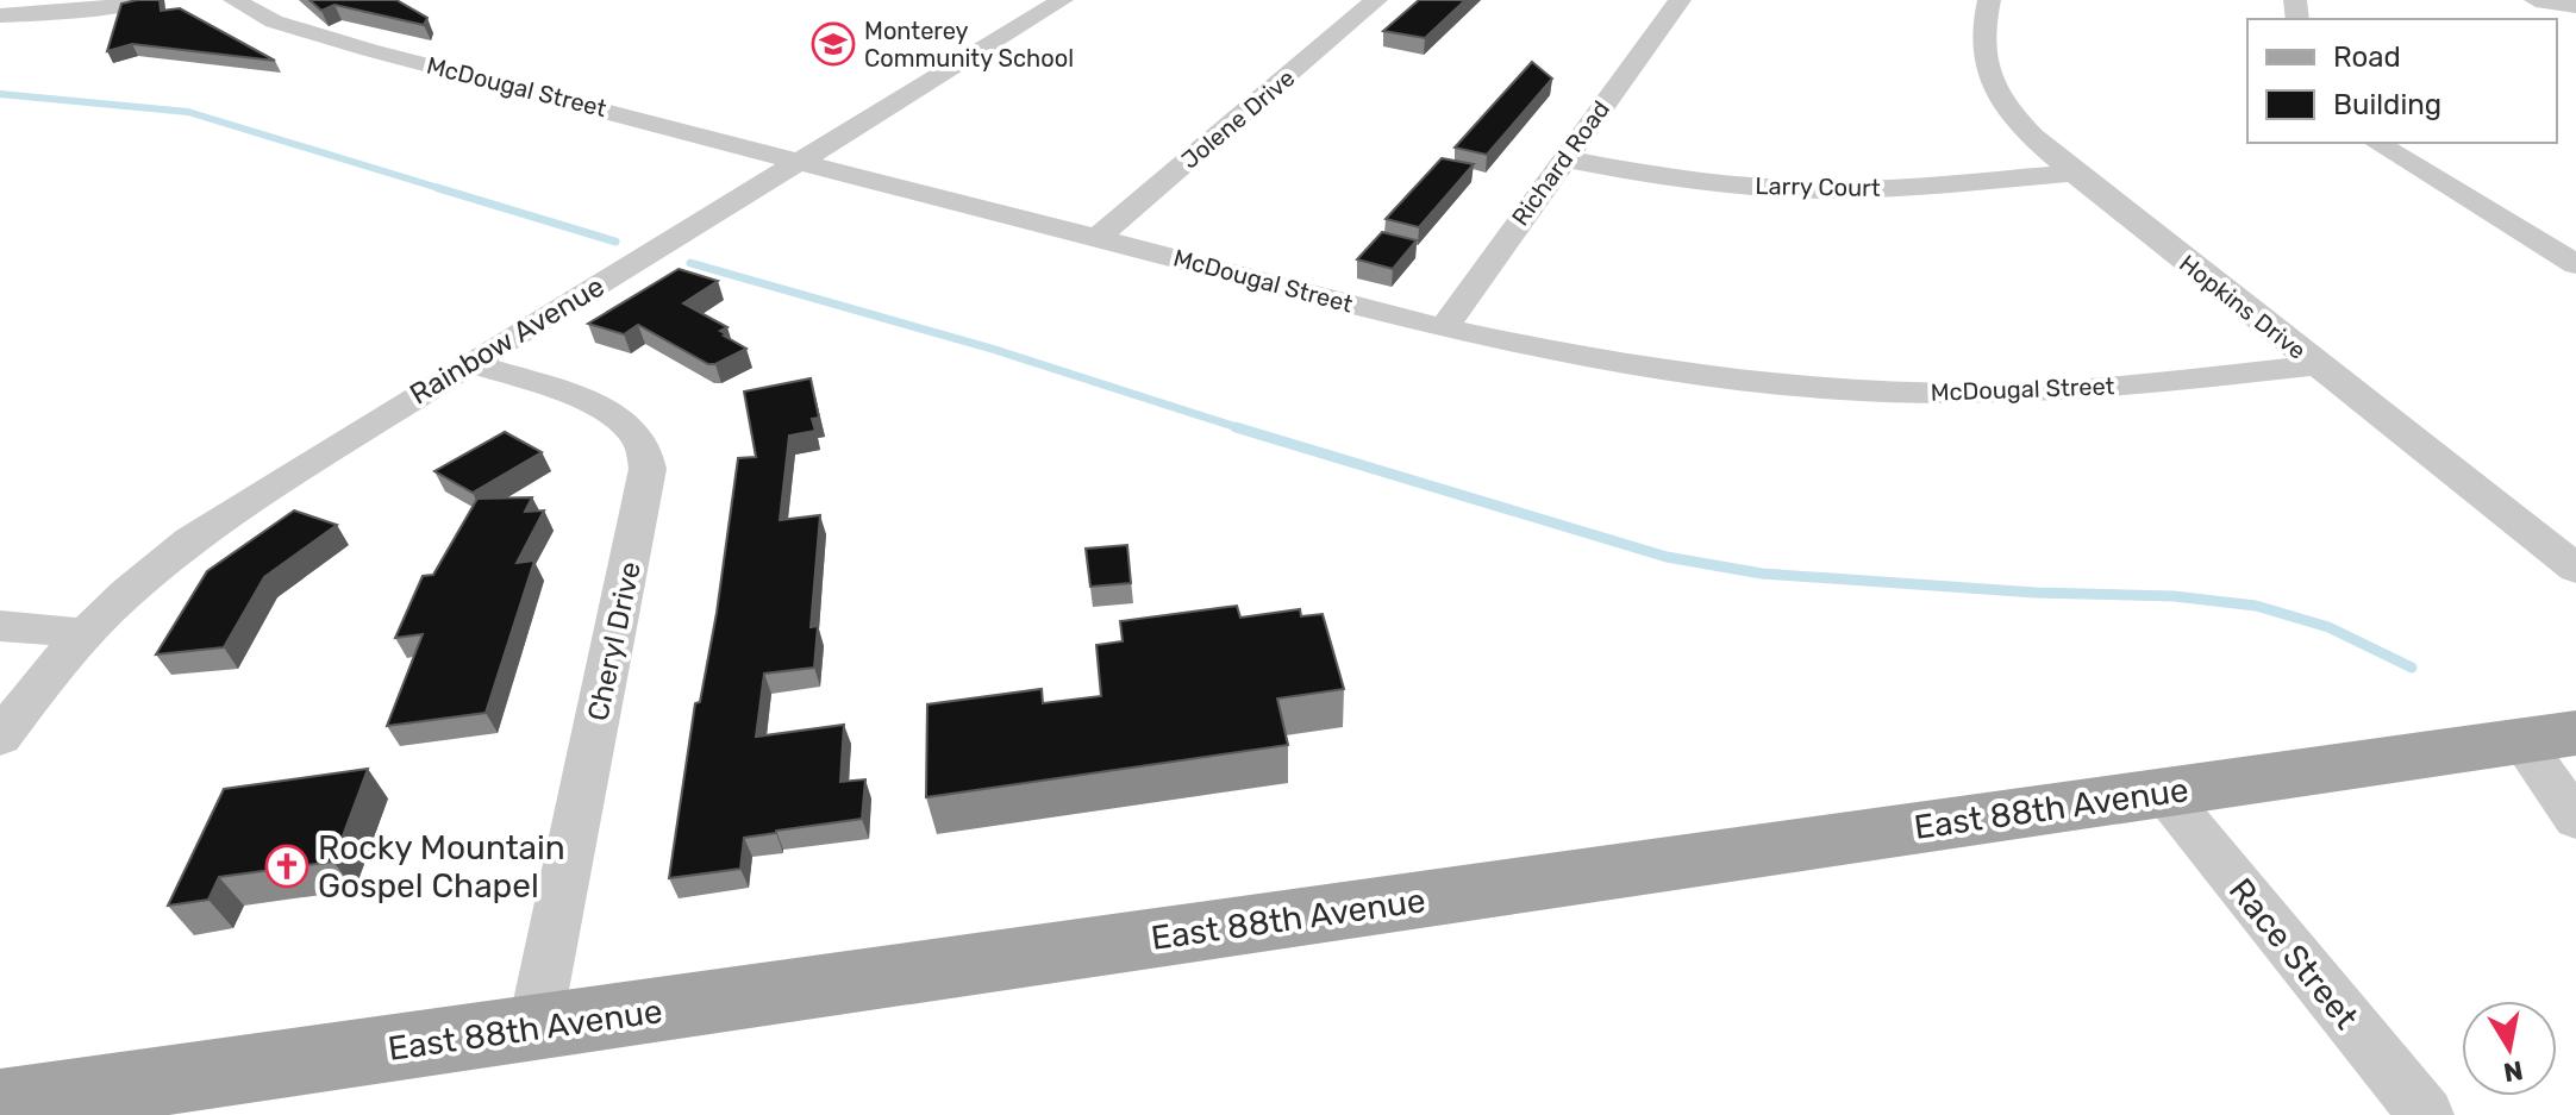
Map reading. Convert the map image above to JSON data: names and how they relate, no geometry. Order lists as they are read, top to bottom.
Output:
{
  "streets": {
    "main road": ["East 88th Avenue"],
    "street": [
      "McDougal Street",
      "Jolene Drive",
      "Richard Road",
      "Larry Court",
      "Hopkins Drive",
      "Rainbow Avenue",
      "Cheryl Drive",
      "Race Street"
    ]
  },
  "crossings": [
    ["McDougal Street", "Jolene Drive"],
    ["McDougal Street", "Richard Road"],
    ["McDougal Street", "Hopkins Drive"],
    ["McDougal Street", "Rainbow Avenue"],
    ["Richard Road", "Larry Court"],
    ["Larry Court", "Hopkins Drive"],
    ["Rainbow Avenue", "Cheryl Drive"],
    ["Cheryl Drive", "East 88th Avenue"],
    ["East 88th Avenue", "Race Street"]
  ],
  "places": {
    "school or university": ["Monterey Community School"],
    "church": ["Rocky Mountain Gospel Chapel"]
  },
  "legend": ["Road", "Building"],
  "north": "bottom"
}
